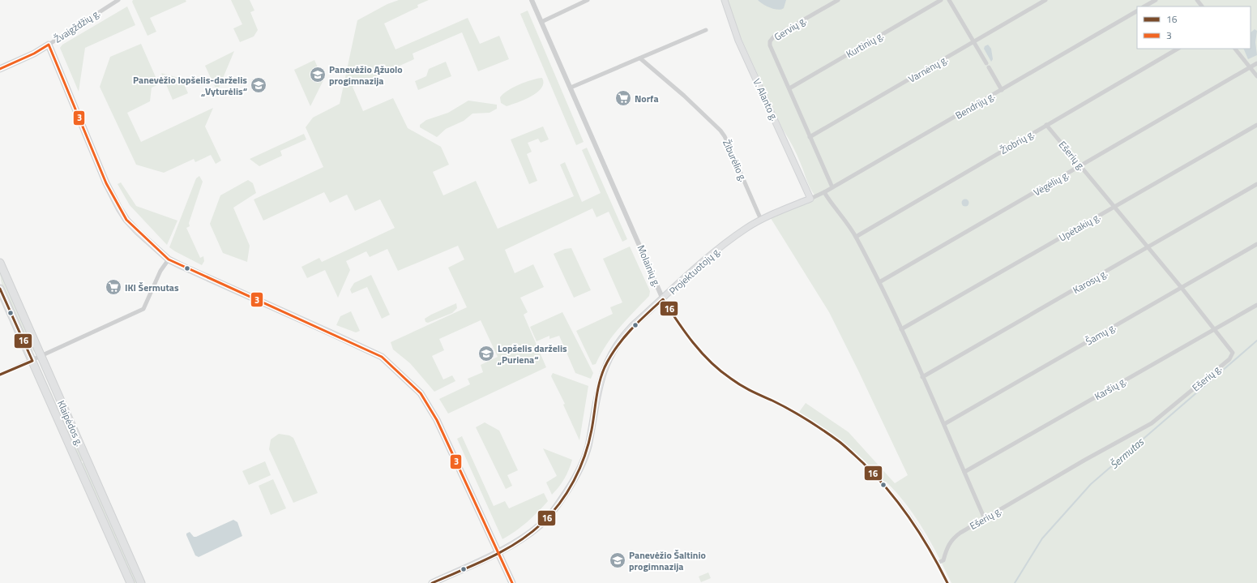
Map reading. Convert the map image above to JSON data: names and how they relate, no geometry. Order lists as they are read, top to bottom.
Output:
{
  "streets": {
    "highway": ["Klaipėdos g."],
    "main road": ["Žvaigždžių g.", "V. Alanto g.", "Projektuotojų g."],
    "street": [
      "Gervių g.",
      "Kurtinių g.",
      "Varnėnų g.",
      "Bendrijų g.",
      "Žiobrių g.",
      "Ešerių g.",
      "Žiburėlio g.",
      "Vėgėlių g.",
      "Upėtakių g.",
      "Molainių g.",
      "Karosų g.",
      "Šamų g.",
      "Karšių g."
    ]
  },
  "crossings": [
    ["Gervių g.", "Kurtinių g."],
    ["V. Alanto g.", "Bendrijų g."],
    ["V. Alanto g.", "Projektuotojų g."],
    ["Bendrijų g.", "Projektuotojų g."],
    ["Žiobrių g.", "Ešerių g."],
    ["Ešerių g.", "Vėgėlių g."],
    ["Ešerių g.", "Upėtakių g."],
    ["Ešerių g.", "Molainių g."],
    ["Ešerių g.", "Karosų g."],
    ["Ešerių g.", "Šamų g."],
    ["Ešerių g.", "Karšių g."],
    ["Žiburėlio g.", "Projektuotojų g."],
    ["Molainių g.", "Projektuotojų g."]
  ],
  "water": ["Šermutas"],
  "places": {
    "school or university": [
      "Panevėžio Ąžuolo progimnazija",
      "Panevėžio lopšelis-darželis „Vyturėlis“",
      "Lopšelis darželis „Puriena“",
      "Panevėžio Šaltinio progimnazija"
    ],
    "supermarket": ["Norfa", "IKI Šermutas"]
  },
  "lines": ["transit line 3", "transit line 16"],
  "legend": ["16", "3"]
}
